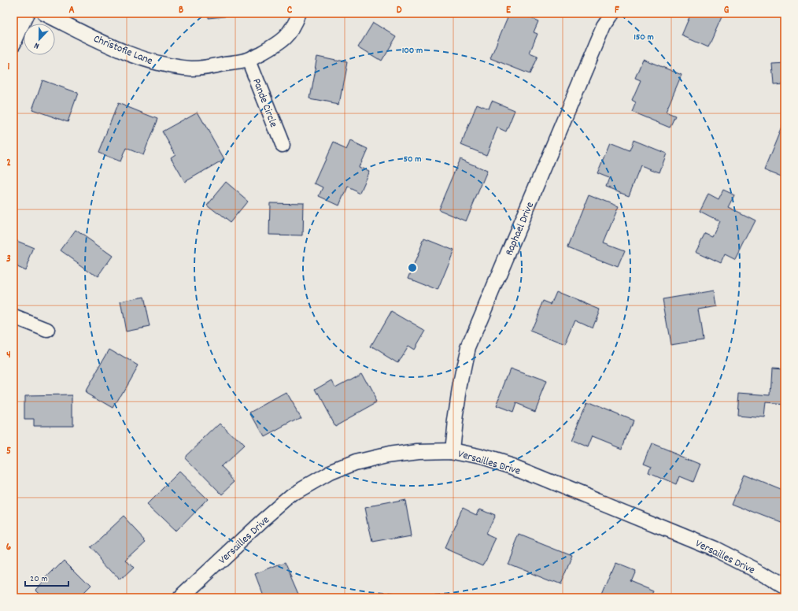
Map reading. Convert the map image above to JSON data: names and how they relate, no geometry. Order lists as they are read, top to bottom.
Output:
{
  "streets": {
    "street": [
      "Christofle Lane",
      "Pande Circle",
      "Raphael Drive",
      "Versailles Drive"
    ]
  },
  "crossings": [
    ["Christofle Lane", "Pande Circle"],
    ["Raphael Drive", "Versailles Drive"]
  ],
  "scale_bar": "20 m",
  "north": "bottom",
  "grid": {
    "columns": [
      "A",
      "B",
      "C",
      "D",
      "E",
      "F",
      "G"
    ],
    "rows": [
      "1",
      "2",
      "3",
      "4",
      "5",
      "6"
    ]
  },
  "rings": ["150 m", "100 m", "50 m"]
}
